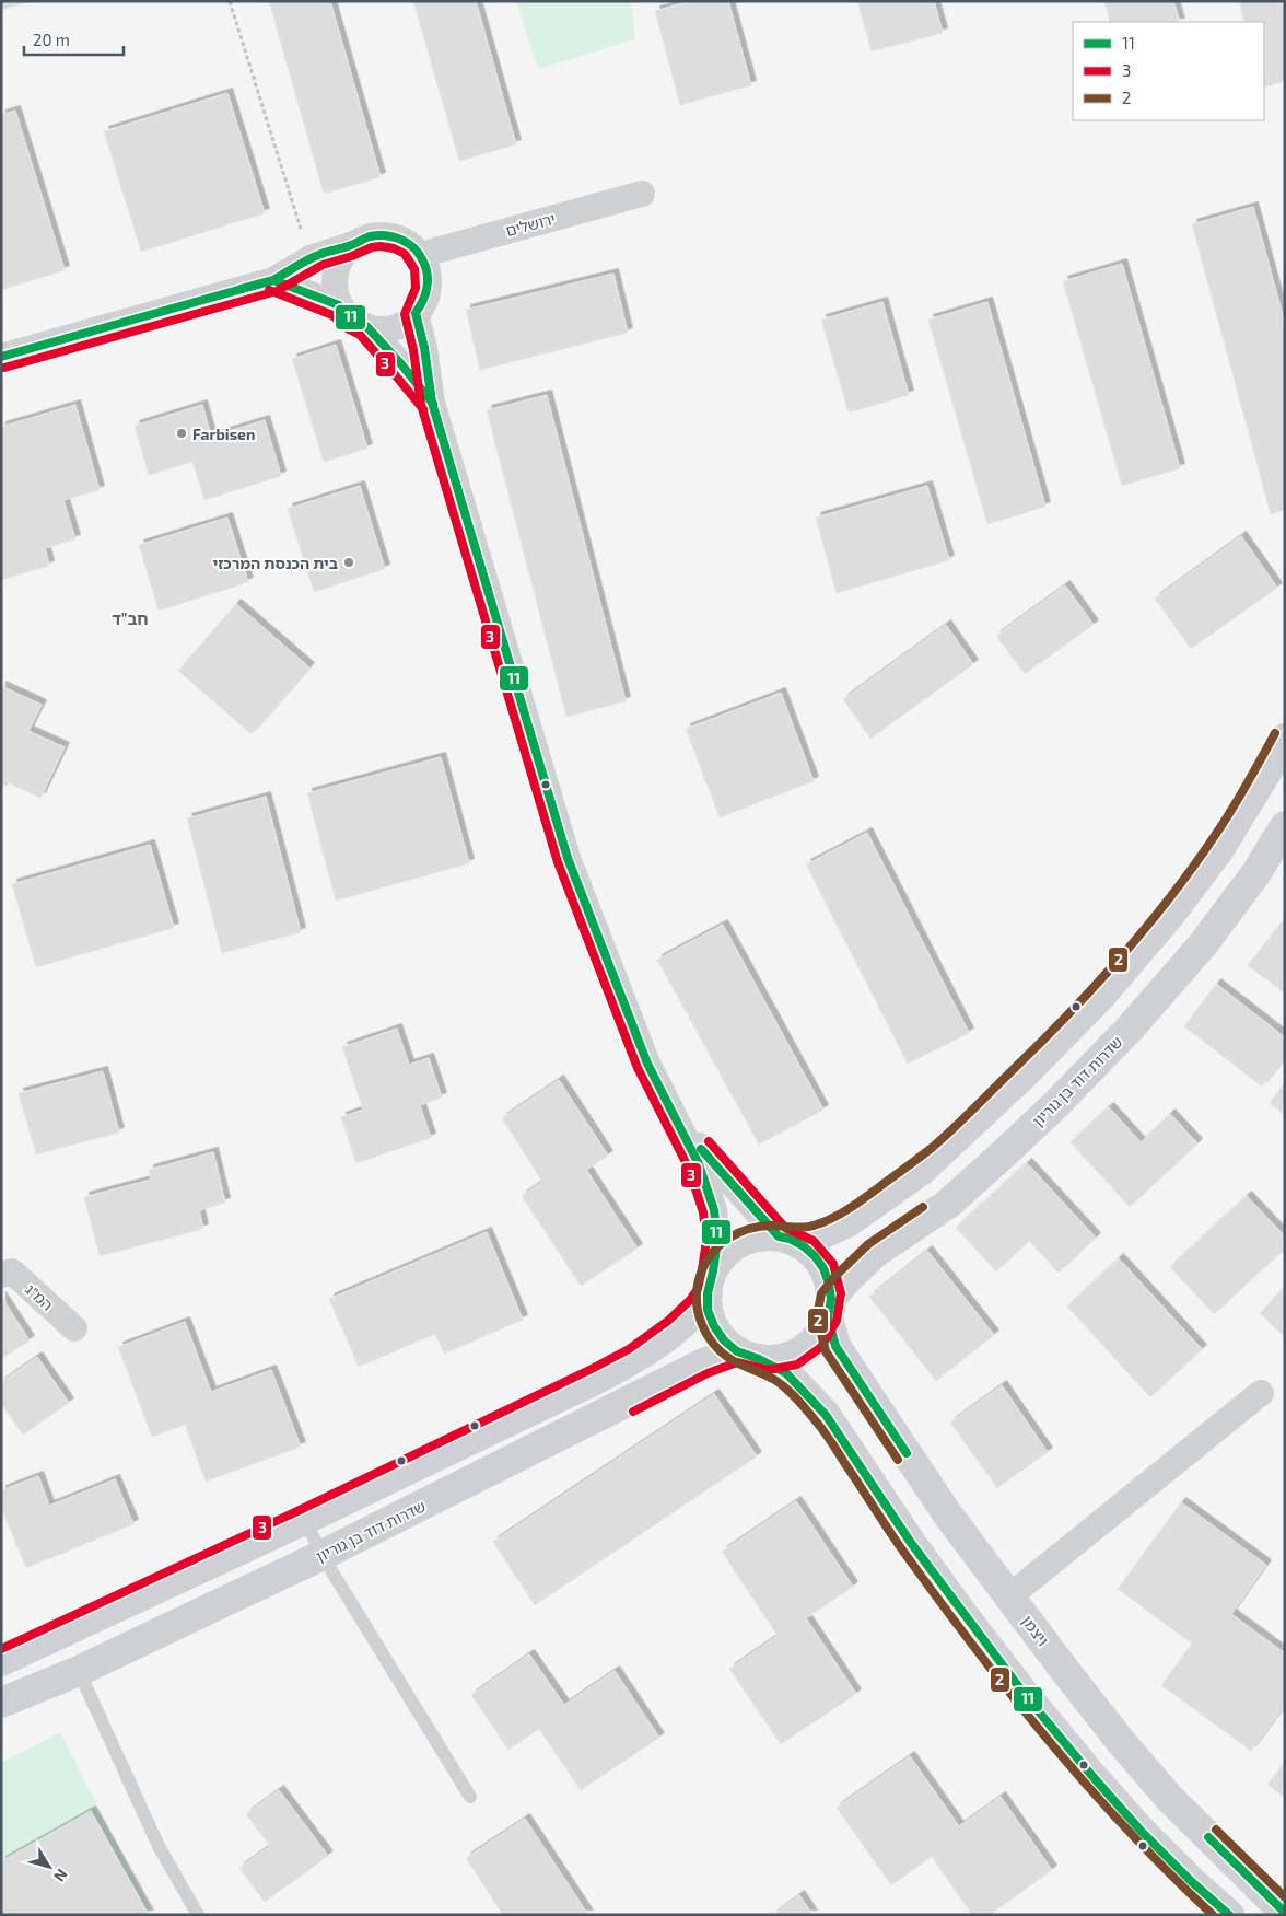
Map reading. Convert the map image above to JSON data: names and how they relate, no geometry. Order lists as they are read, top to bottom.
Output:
{
  "streets": {
    "street": [
      "ירושלים",
      "שדרות דוד בן גוריון",
      "המ\"ג",
      "ויצמן"
    ]
  },
  "crossings": [
    ["שדרות דוד בן גוריון", "ויצמן"]
  ],
  "districts": ["חב\"ד"],
  "places": ["Farbisen", "בית הכנסת המרכזי"],
  "lines": ["transit line 11", "transit line 3", "transit line 2"],
  "legend": ["11", "3", "2"],
  "scale_bar": "20 m",
  "north": "bottom right"
}
